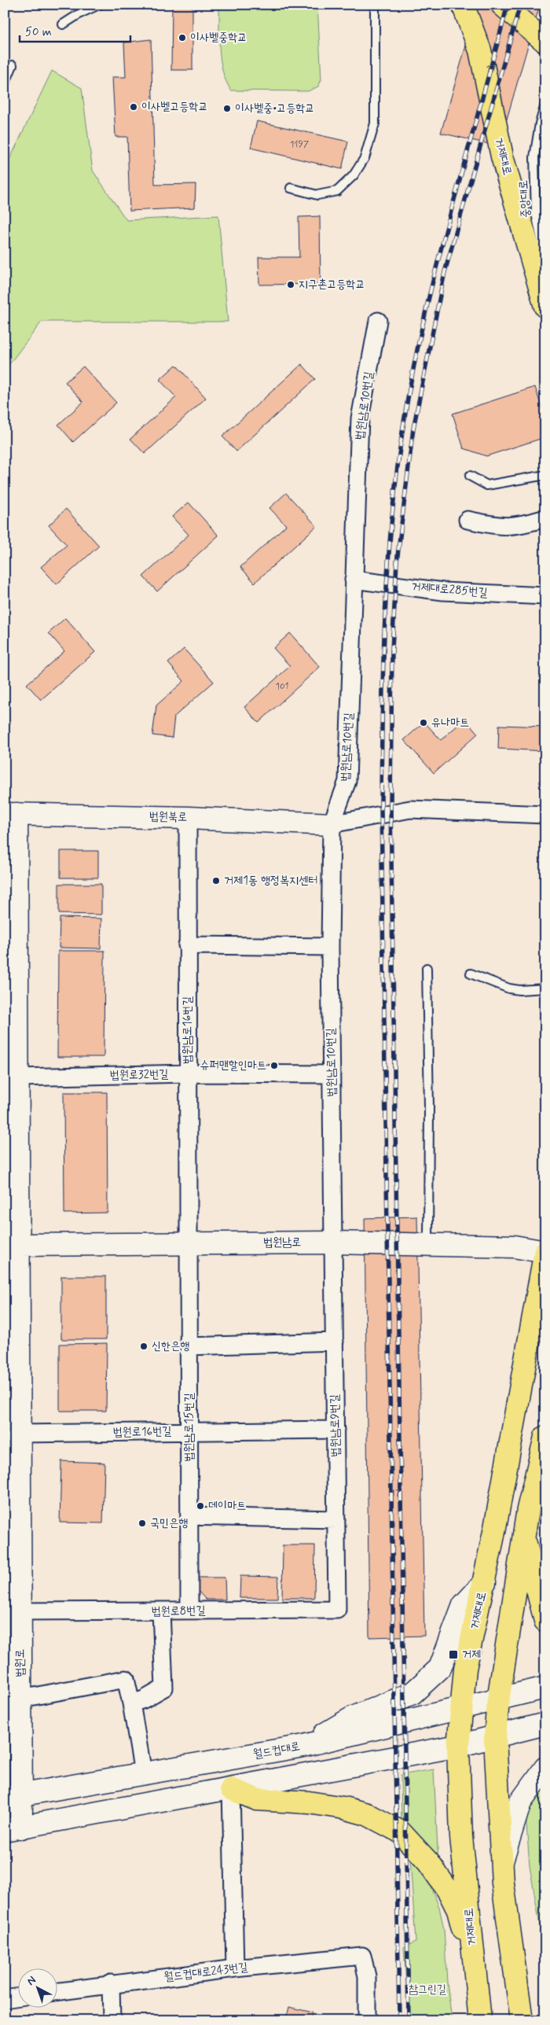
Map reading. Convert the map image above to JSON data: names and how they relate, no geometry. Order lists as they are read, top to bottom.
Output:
{
  "streets": {
    "main road": [
      "거제대로",
      "법원북로",
      "법원남로",
      "법원로",
      "월드컵대로"
    ],
    "street": [
      "법원남로10번길",
      "거제대로285번길",
      "법원남로16번길",
      "법원로32번길",
      "법원남로9번길",
      "법원남로15번길",
      "법원로16번길",
      "법원로8번길",
      "월드컵대로243번길"
    ],
    "lane": ["중앙대로"]
  },
  "crossings": [
    ["거제대로", "중앙대로"],
    ["거제대로", "법원남로"],
    ["거제대로", "월드컵대로"],
    ["법원남로10번길", "거제대로285번길"],
    ["법원남로10번길", "법원북로"],
    ["법원남로10번길", "법원로32번길"],
    ["법원남로10번길", "법원남로"],
    ["법원남로10번길", "법원남로9번길"],
    ["법원북로", "법원남로16번길"],
    ["법원북로", "법원로"],
    ["법원남로16번길", "법원로32번길"],
    ["법원남로16번길", "법원남로"],
    ["법원남로16번길", "법원남로15번길"],
    ["법원로32번길", "법원로"],
    ["법원남로", "법원남로9번길"],
    ["법원남로", "법원남로15번길"],
    ["법원남로", "법원로"],
    ["법원남로9번길", "법원로16번길"],
    ["법원남로9번길", "법원로8번길"],
    ["법원남로15번길", "법원로16번길"],
    ["법원남로15번길", "법원로8번길"],
    ["법원로16번길", "법원로"],
    ["법원로8번길", "법원로"],
    ["법원로", "월드컵대로"]
  ],
  "parks": ["참그린길"],
  "places": {
    "other": [
      "이사벨중학교",
      "이사벨고등학교",
      "이사벨중•고등학교",
      "지구촌고등학교",
      "유나마트",
      "거제1동 행정복지센터",
      "슈퍼맨할인마트",
      "신한은행",
      "데이마트",
      "국민은행"
    ],
    "transit": ["거제"]
  },
  "house_numbers": [
    "17",
    "1197",
    "101",
    "17"
  ],
  "scale_bar": "50 m",
  "north": "top left"
}
